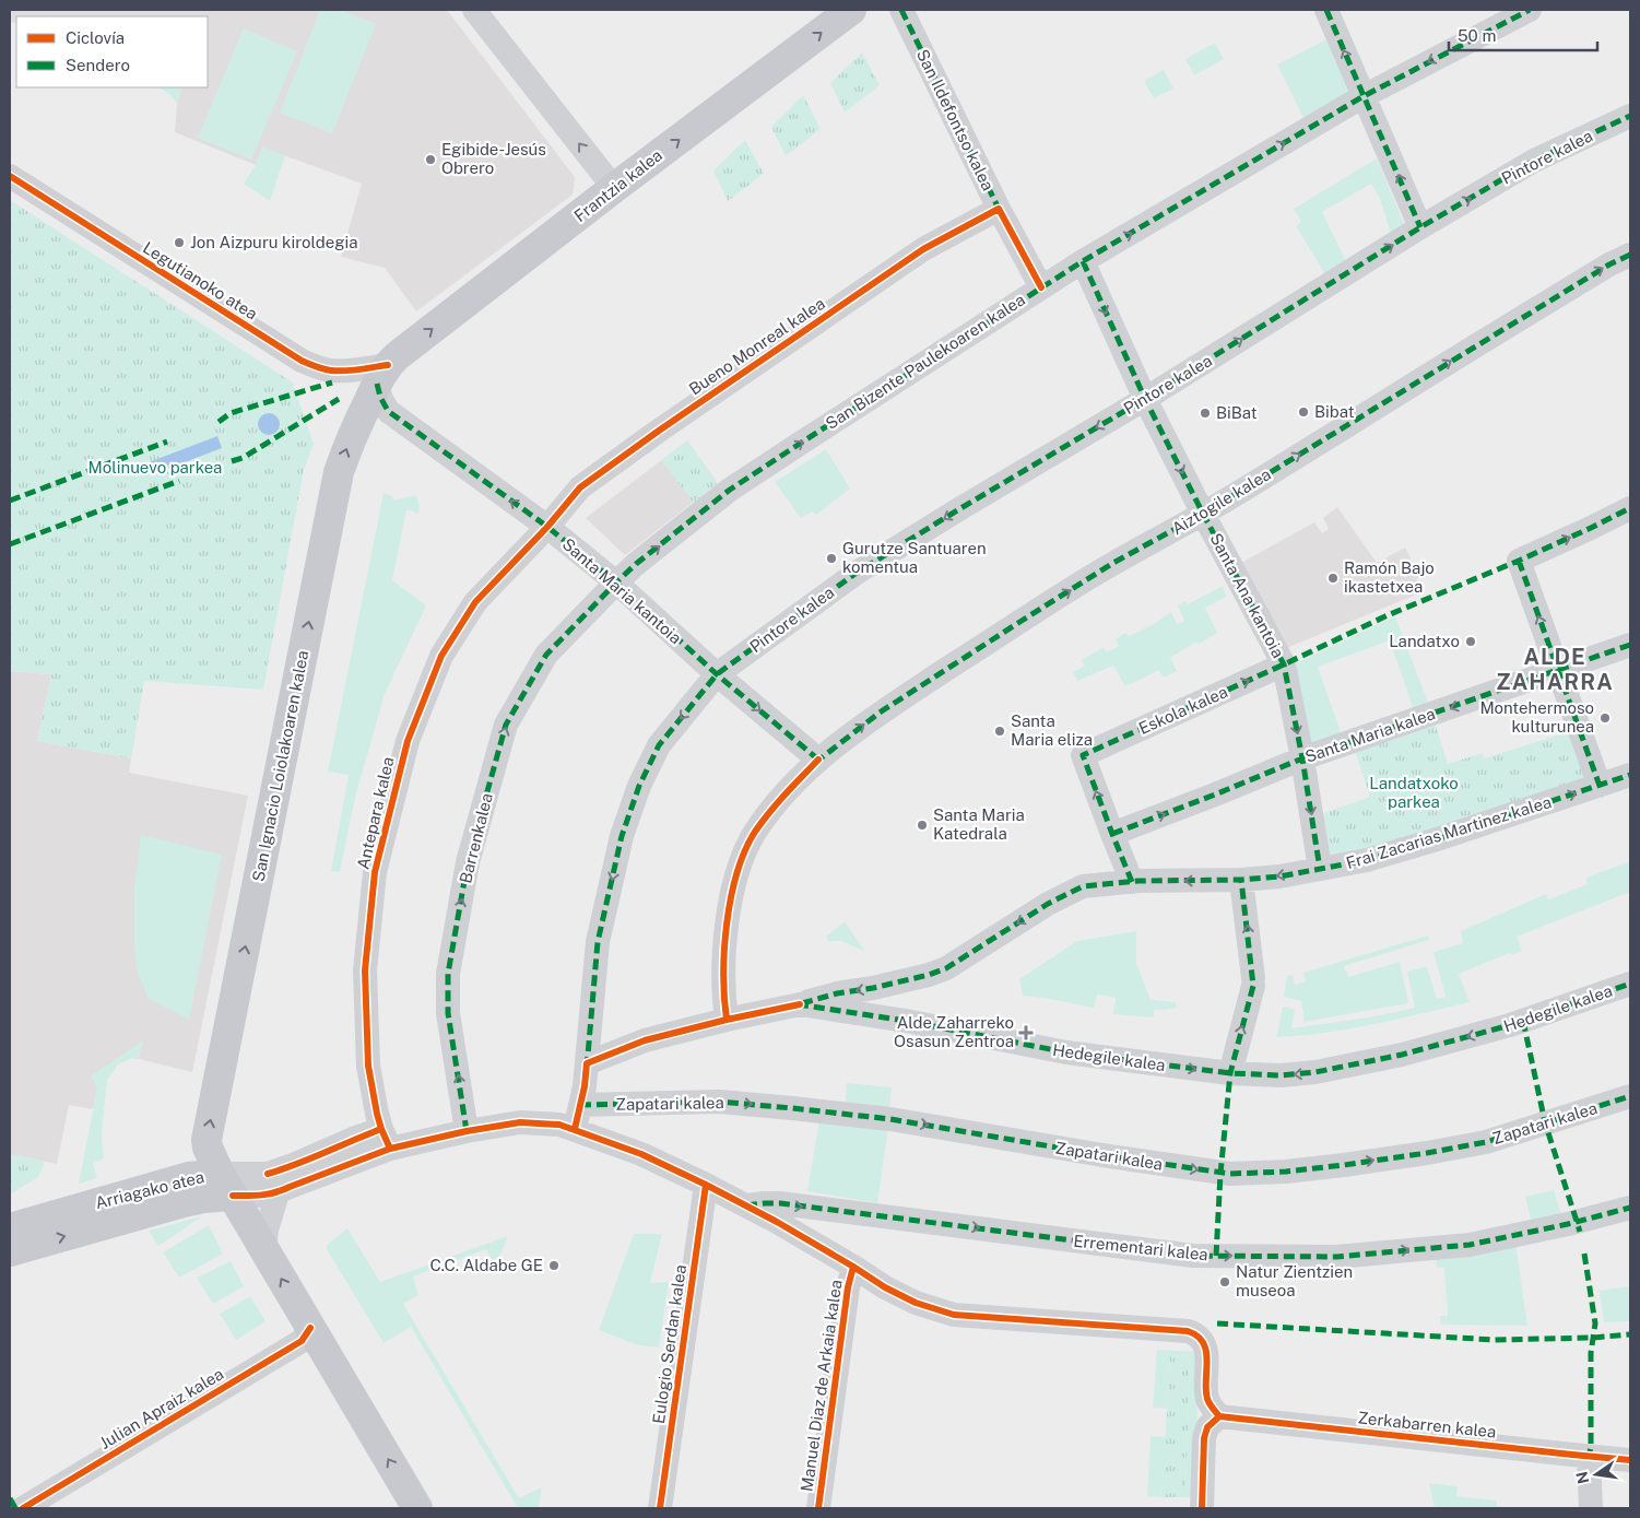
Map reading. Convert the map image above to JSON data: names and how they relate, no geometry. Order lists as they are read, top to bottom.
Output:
{
  "streets": {
    "main road": ["Frantzia kalea", "San Ignacio Loiolakoaren kalea", "Arriagako atea"],
    "street": [
      "San Ildefontso kalea",
      "Pintore kalea",
      "Legutianoko atea",
      "Bueno Monreal kalea",
      "San Bizente Paulekoaren kalea",
      "Aiztogile kalea",
      "Santa Maria kantoia",
      "Santa Ana kantoia",
      "Eskola kalea",
      "Santa Maria kalea",
      "Antepara kalea",
      "Frai Zacarias Martinez kalea",
      "Barrenkalea",
      "Hedegile kalea",
      "Zapatari kalea",
      "Errementari kalea",
      "Eulogio Serdan kalea",
      "Manuel Diaz de Arkaia kalea",
      "Julian Apraiz kalea",
      "Zerkabarren kalea"
    ]
  },
  "crossings": [
    ["San Ildefontso kalea", "Bueno Monreal kalea"],
    ["San Ildefontso kalea", "San Bizente Paulekoaren kalea"],
    ["Pintore kalea", "Santa Maria kantoia"],
    ["Pintore kalea", "Santa Ana kantoia"],
    ["Pintore kalea", "Hedegile kalea"],
    ["Pintore kalea", "Zapatari kalea"],
    ["Pintore kalea", "Arriagako atea"],
    ["Frantzia kalea", "Legutianoko atea"],
    ["Frantzia kalea", "Santa Maria kantoia"],
    ["Frantzia kalea", "San Ignacio Loiolakoaren kalea"],
    ["Legutianoko atea", "Santa Maria kantoia"],
    ["Legutianoko atea", "San Ignacio Loiolakoaren kalea"],
    ["Bueno Monreal kalea", "Santa Maria kantoia"],
    ["Bueno Monreal kalea", "Antepara kalea"],
    ["San Bizente Paulekoaren kalea", "Santa Maria kantoia"],
    ["San Bizente Paulekoaren kalea", "Santa Ana kantoia"],
    ["San Bizente Paulekoaren kalea", "Barrenkalea"],
    ["Aiztogile kalea", "Santa Maria kantoia"],
    ["Aiztogile kalea", "Santa Ana kantoia"],
    ["Aiztogile kalea", "Hedegile kalea"],
    ["Santa Maria kantoia", "San Ignacio Loiolakoaren kalea"],
    ["Santa Maria kantoia", "Antepara kalea"],
    ["Santa Maria kantoia", "Barrenkalea"],
    ["Santa Ana kantoia", "Eskola kalea"],
    ["Santa Ana kantoia", "Santa Maria kalea"],
    ["Santa Ana kantoia", "Frai Zacarias Martinez kalea"],
    ["Eskola kalea", "Santa Maria kalea"],
    ["San Ignacio Loiolakoaren kalea", "Arriagako atea"],
    ["San Ignacio Loiolakoaren kalea", "Julian Apraiz kalea"],
    ["Antepara kalea", "Arriagako atea"],
    ["Frai Zacarias Martinez kalea", "Hedegile kalea"],
    ["Barrenkalea", "Arriagako atea"],
    ["Arriagako atea", "Errementari kalea"],
    ["Arriagako atea", "Eulogio Serdan kalea"],
    ["Arriagako atea", "Manuel Diaz de Arkaia kalea"],
    ["Arriagako atea", "Zerkabarren kalea"]
  ],
  "one_way": [
    "Frantzia kalea",
    "Aiztogile kalea",
    "Santa Ana kantoia",
    "San Ignacio Loiolakoaren kalea",
    "Barrenkalea",
    "Zapatari kalea",
    "Errementari kalea"
  ],
  "districts": ["ALDE ZAHARRA"],
  "parks": ["Molinuevo parkea", "Landatxoko parkea"],
  "places": {
    "other": [
      "Egibide-Jesús Obrero",
      "Jon Aizpuru kiroldegia",
      "Bibat",
      "BiBat",
      "Gurutze Santuaren komentua",
      "Ramón Bajo ikastetxea",
      "Landatxo",
      "Montehermoso kulturunea",
      "Santa Maria eliza",
      "Santa Maria Katedrala",
      "C.C. Aldabe GE",
      "Natur Zientzien museoa"
    ],
    "health": ["Alde Zaharreko Osasun Zentroa"]
  },
  "legend": ["Ciclovía", "Sendero"],
  "scale_bar": "50 m",
  "north": "left"
}
